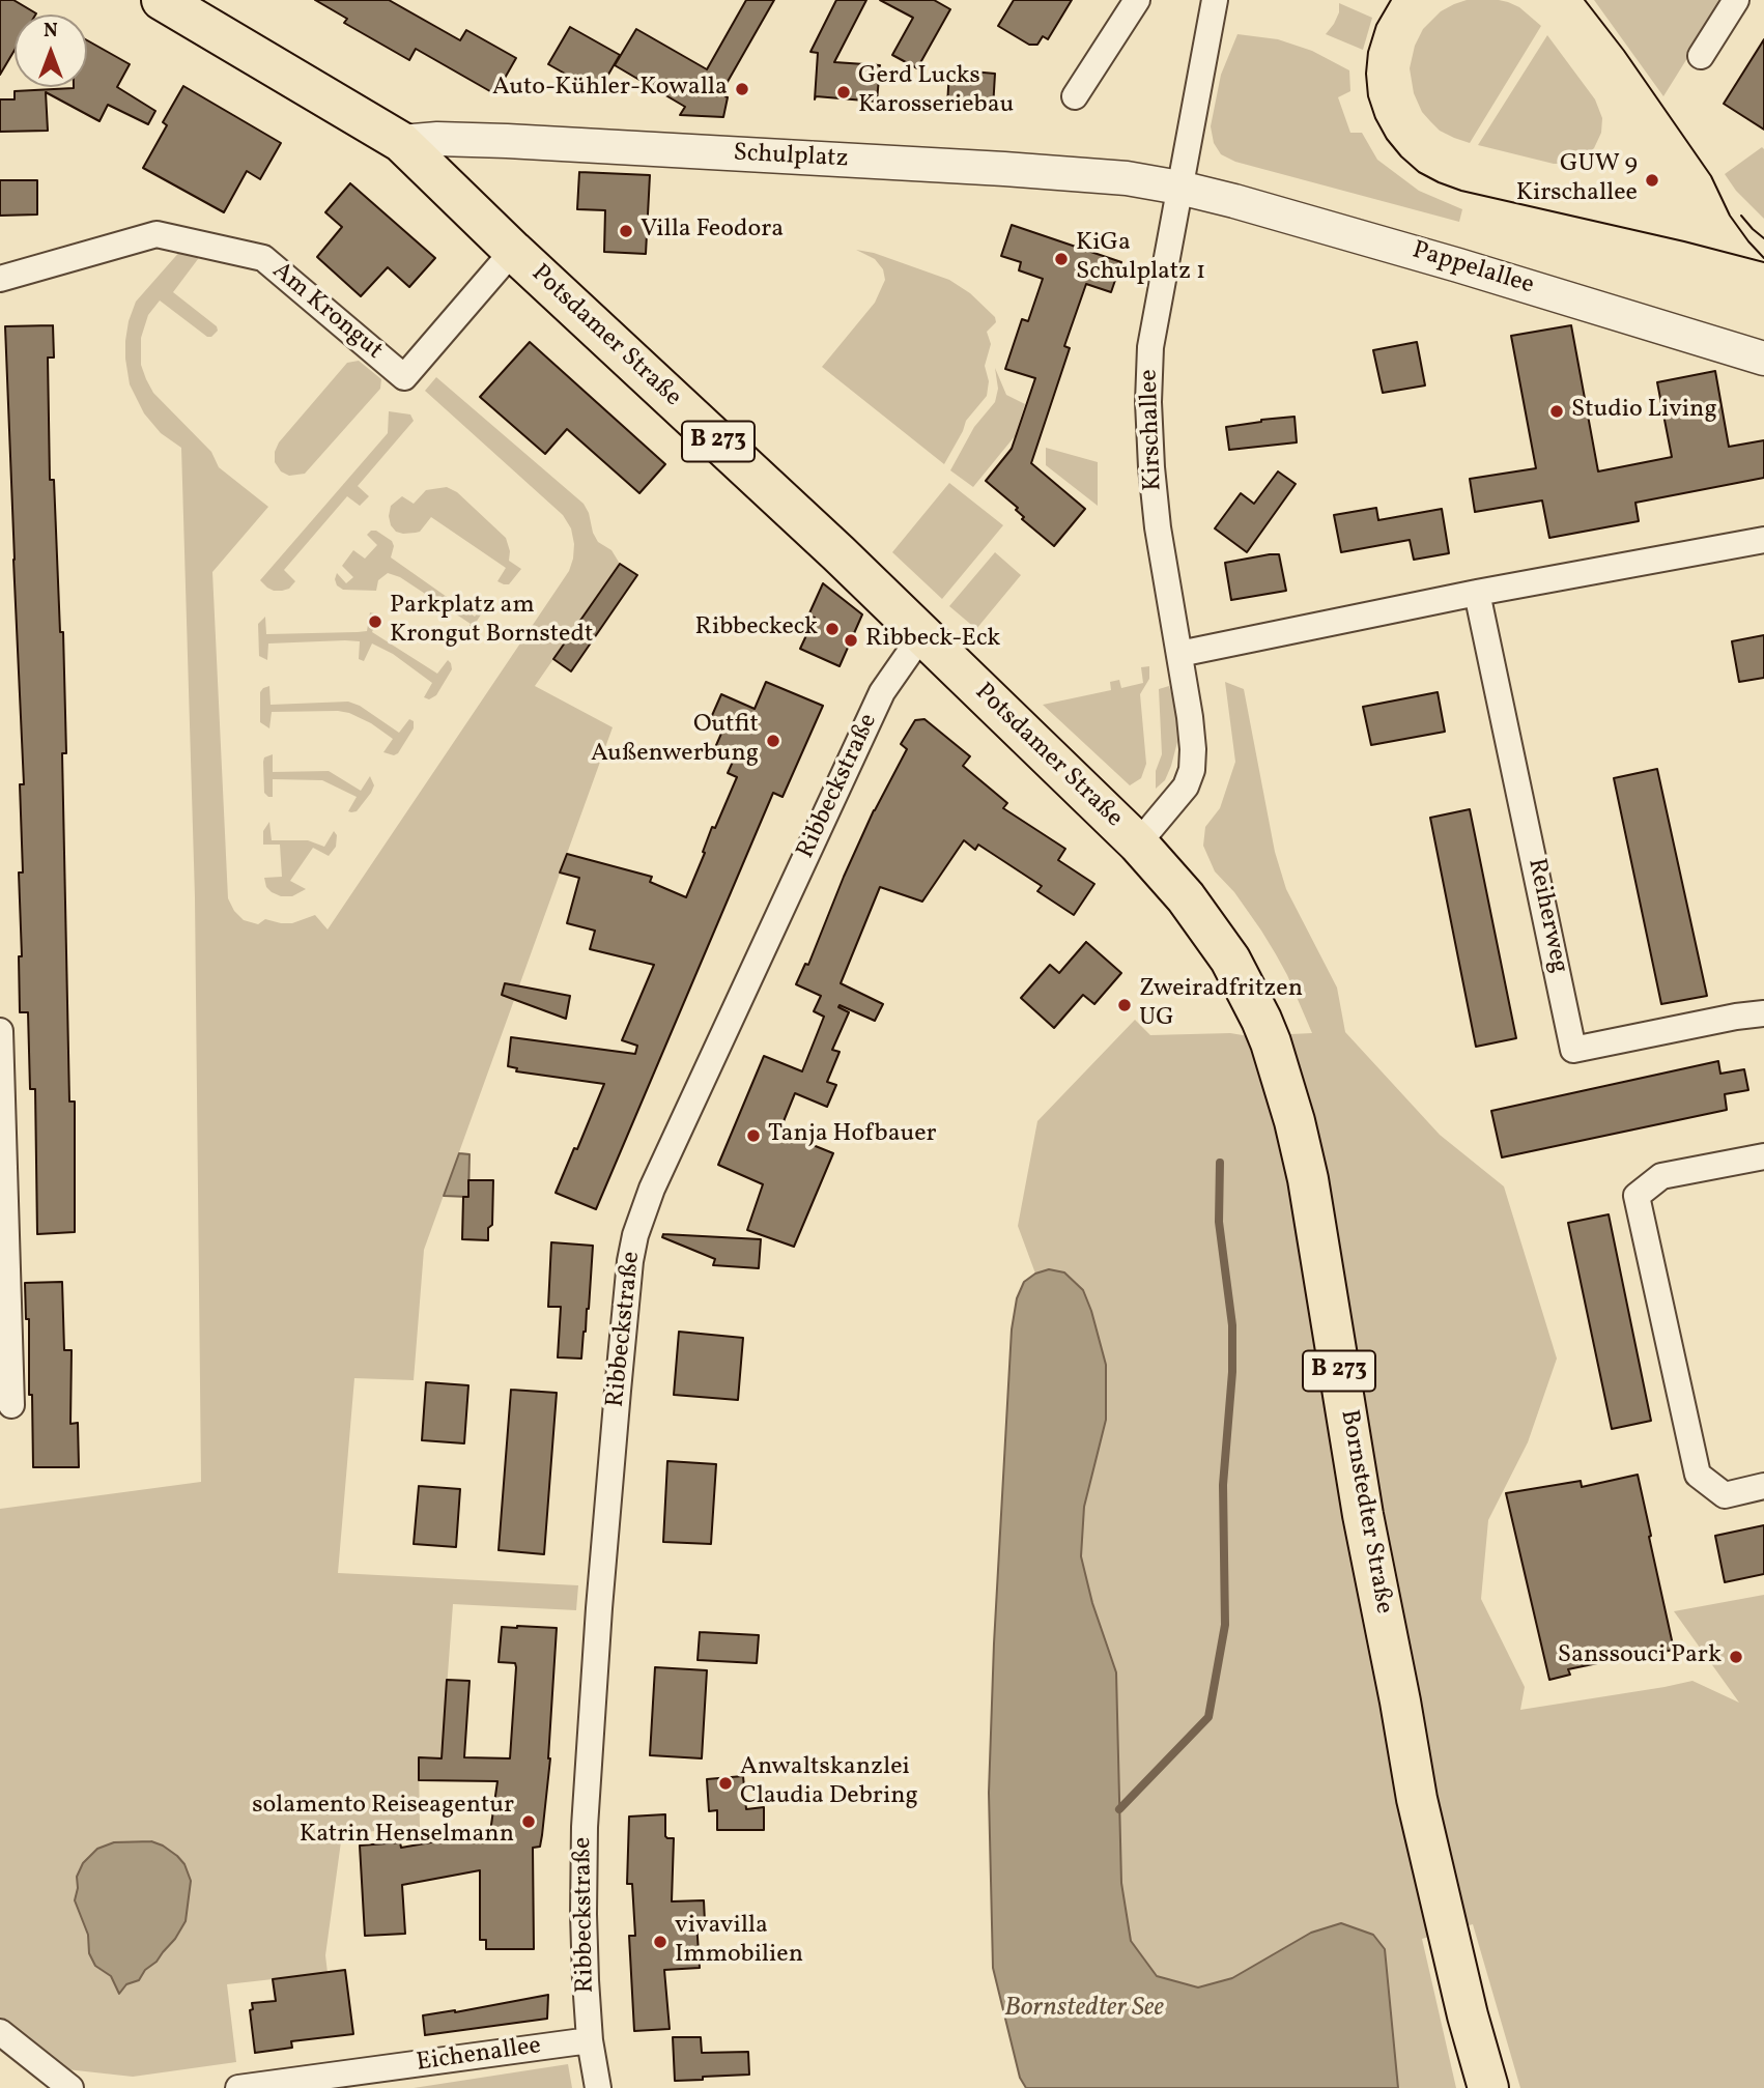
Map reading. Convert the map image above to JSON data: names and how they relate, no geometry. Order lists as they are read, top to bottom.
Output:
{
  "streets": {
    "main road": ["Potsdamer Straße", "B 273", "Bornstedter Straße"],
    "street": [
      "Schulplatz",
      "Pappelallee",
      "Am Krongut",
      "Kirschallee",
      "Ribbeckstraße",
      "Reiherweg",
      "Eichenallee"
    ]
  },
  "crossings": [
    ["Schulplatz", "Pappelallee"],
    ["Schulplatz", "Potsdamer Straße"],
    ["Schulplatz", "Kirschallee"],
    ["Pappelallee", "Kirschallee"],
    ["Am Krongut", "Potsdamer Straße"],
    ["Potsdamer Straße", "Kirschallee"],
    ["Potsdamer Straße", "Ribbeckstraße"],
    ["Potsdamer Straße", "Bornstedter Straße"],
    ["Kirschallee", "Bornstedter Straße"],
    ["Ribbeckstraße", "Eichenallee"]
  ],
  "water": ["Bornstedter See"],
  "places": [
    "Auto-Kühler-Kowalla",
    "Gerd Lucks Karosseriebau",
    "GUW 9 Kirschallee",
    "Villa Feodora",
    "KiGa Schulplatz 1",
    "Studio Living",
    "Parkplatz am Krongut Bornstedt",
    "Ribbeckeck",
    "Ribbeck-Eck",
    "Outfit Außenwerbung",
    "Zweiradfritzen UG",
    "Tanja Hofbauer",
    "Sanssouci Park",
    "Anwaltskanzlei Claudia Debring",
    "solamento Reiseagentur Katrin Henselmann",
    "vivavilla Immobilien"
  ],
  "north": "top"
}
